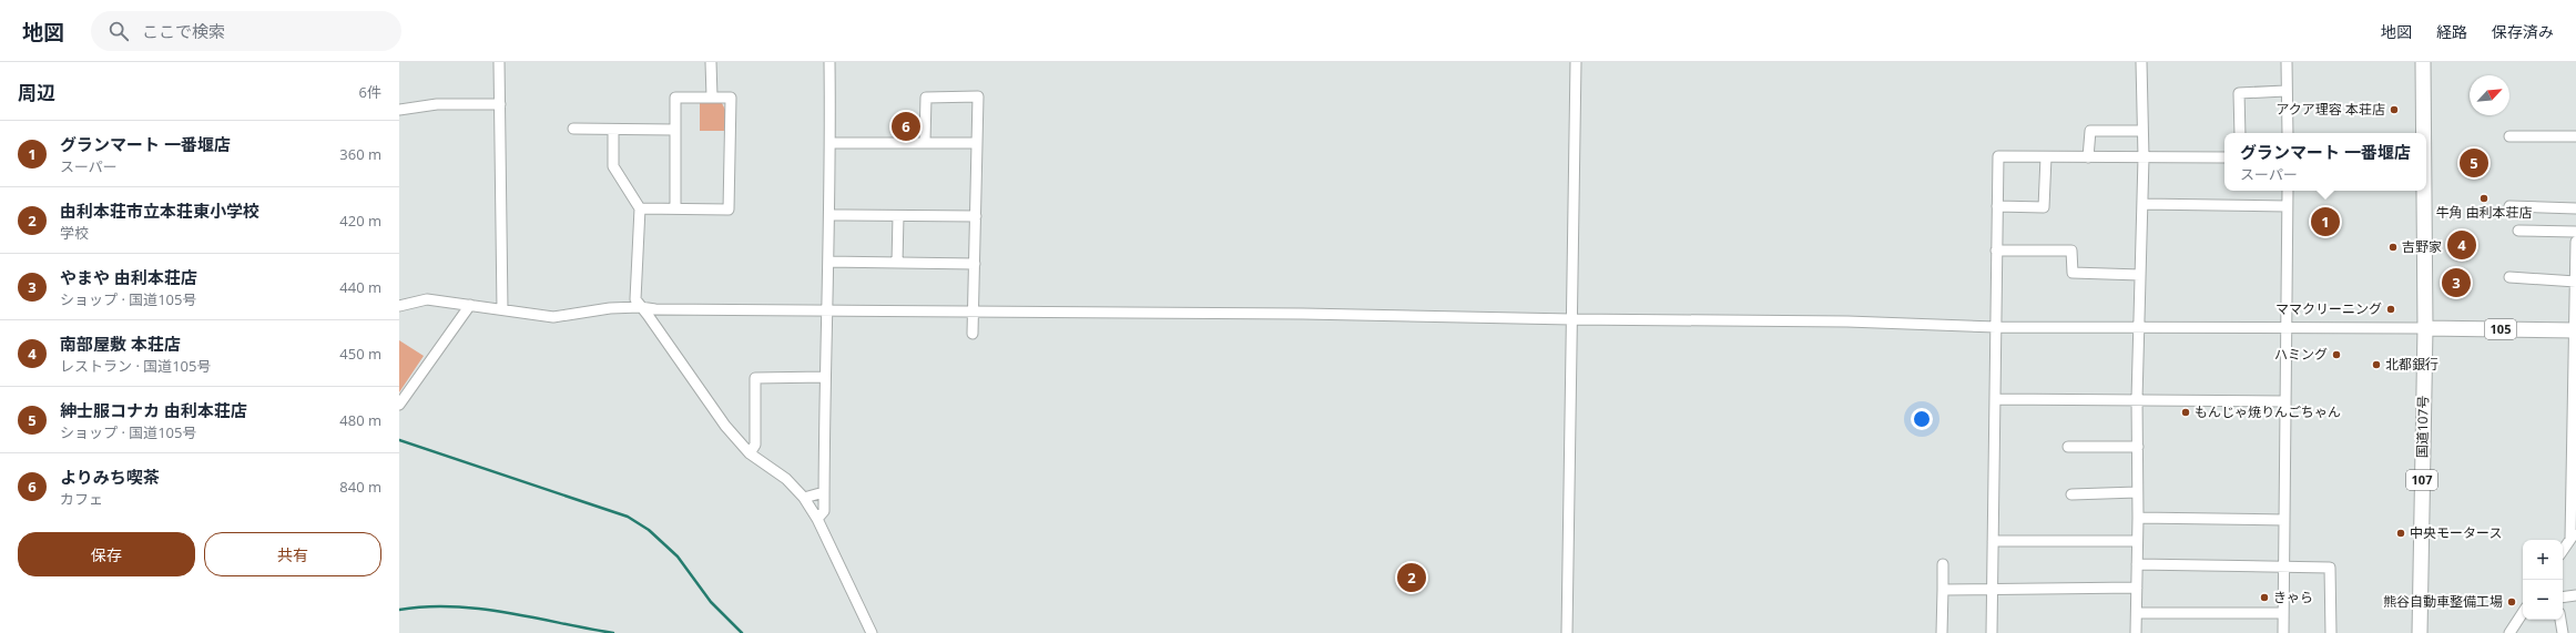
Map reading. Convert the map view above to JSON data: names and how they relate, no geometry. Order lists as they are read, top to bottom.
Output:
{
  "streets": {
    "highway": ["105", "国道107号", "107"]
  },
  "crossings": [
    ["105", "国道107号"]
  ],
  "places": [
    "アクア理容 本荘店",
    "牛角 由利本荘店",
    "吉野家",
    "ママクリーニング",
    "ハミング",
    "北都銀行",
    "もんじゃ焼りんごちゃん",
    "中央モータース",
    "きゃら",
    "熊谷自動車整備工場"
  ],
  "north": "top right",
  "page": {
    "header": "地図",
    "search": "ここで検索",
    "nav": ["地図", "経路", "保存済み"],
    "heading": ["周辺", "6件"],
    "pins": [
      "6",
      "5",
      "1",
      "4",
      "3",
      "2"
    ],
    "list": [
      {
        "mark": "1",
        "name": "グランマート 一番堰店",
        "note": "スーパー",
        "value": "360 m"
      },
      {
        "mark": "2",
        "name": "由利本荘市立本荘東小学校",
        "note": "学校",
        "value": "420 m"
      },
      {
        "mark": "3",
        "name": "やまや 由利本荘店",
        "note": "ショップ · 国道105号",
        "value": "440 m"
      },
      {
        "mark": "4",
        "name": "南部屋敷 本荘店",
        "note": "レストラン · 国道105号",
        "value": "450 m"
      },
      {
        "mark": "5",
        "name": "紳士服コナカ 由利本荘店",
        "note": "ショップ · 国道105号",
        "value": "480 m"
      },
      {
        "mark": "6",
        "name": "よりみち喫茶",
        "note": "カフェ",
        "value": "840 m"
      }
    ],
    "popup": ["グランマート 一番堰店", "スーパー"],
    "buttons": ["保存", "共有"],
    "map_buttons": ["+", "−"]
  }
}
